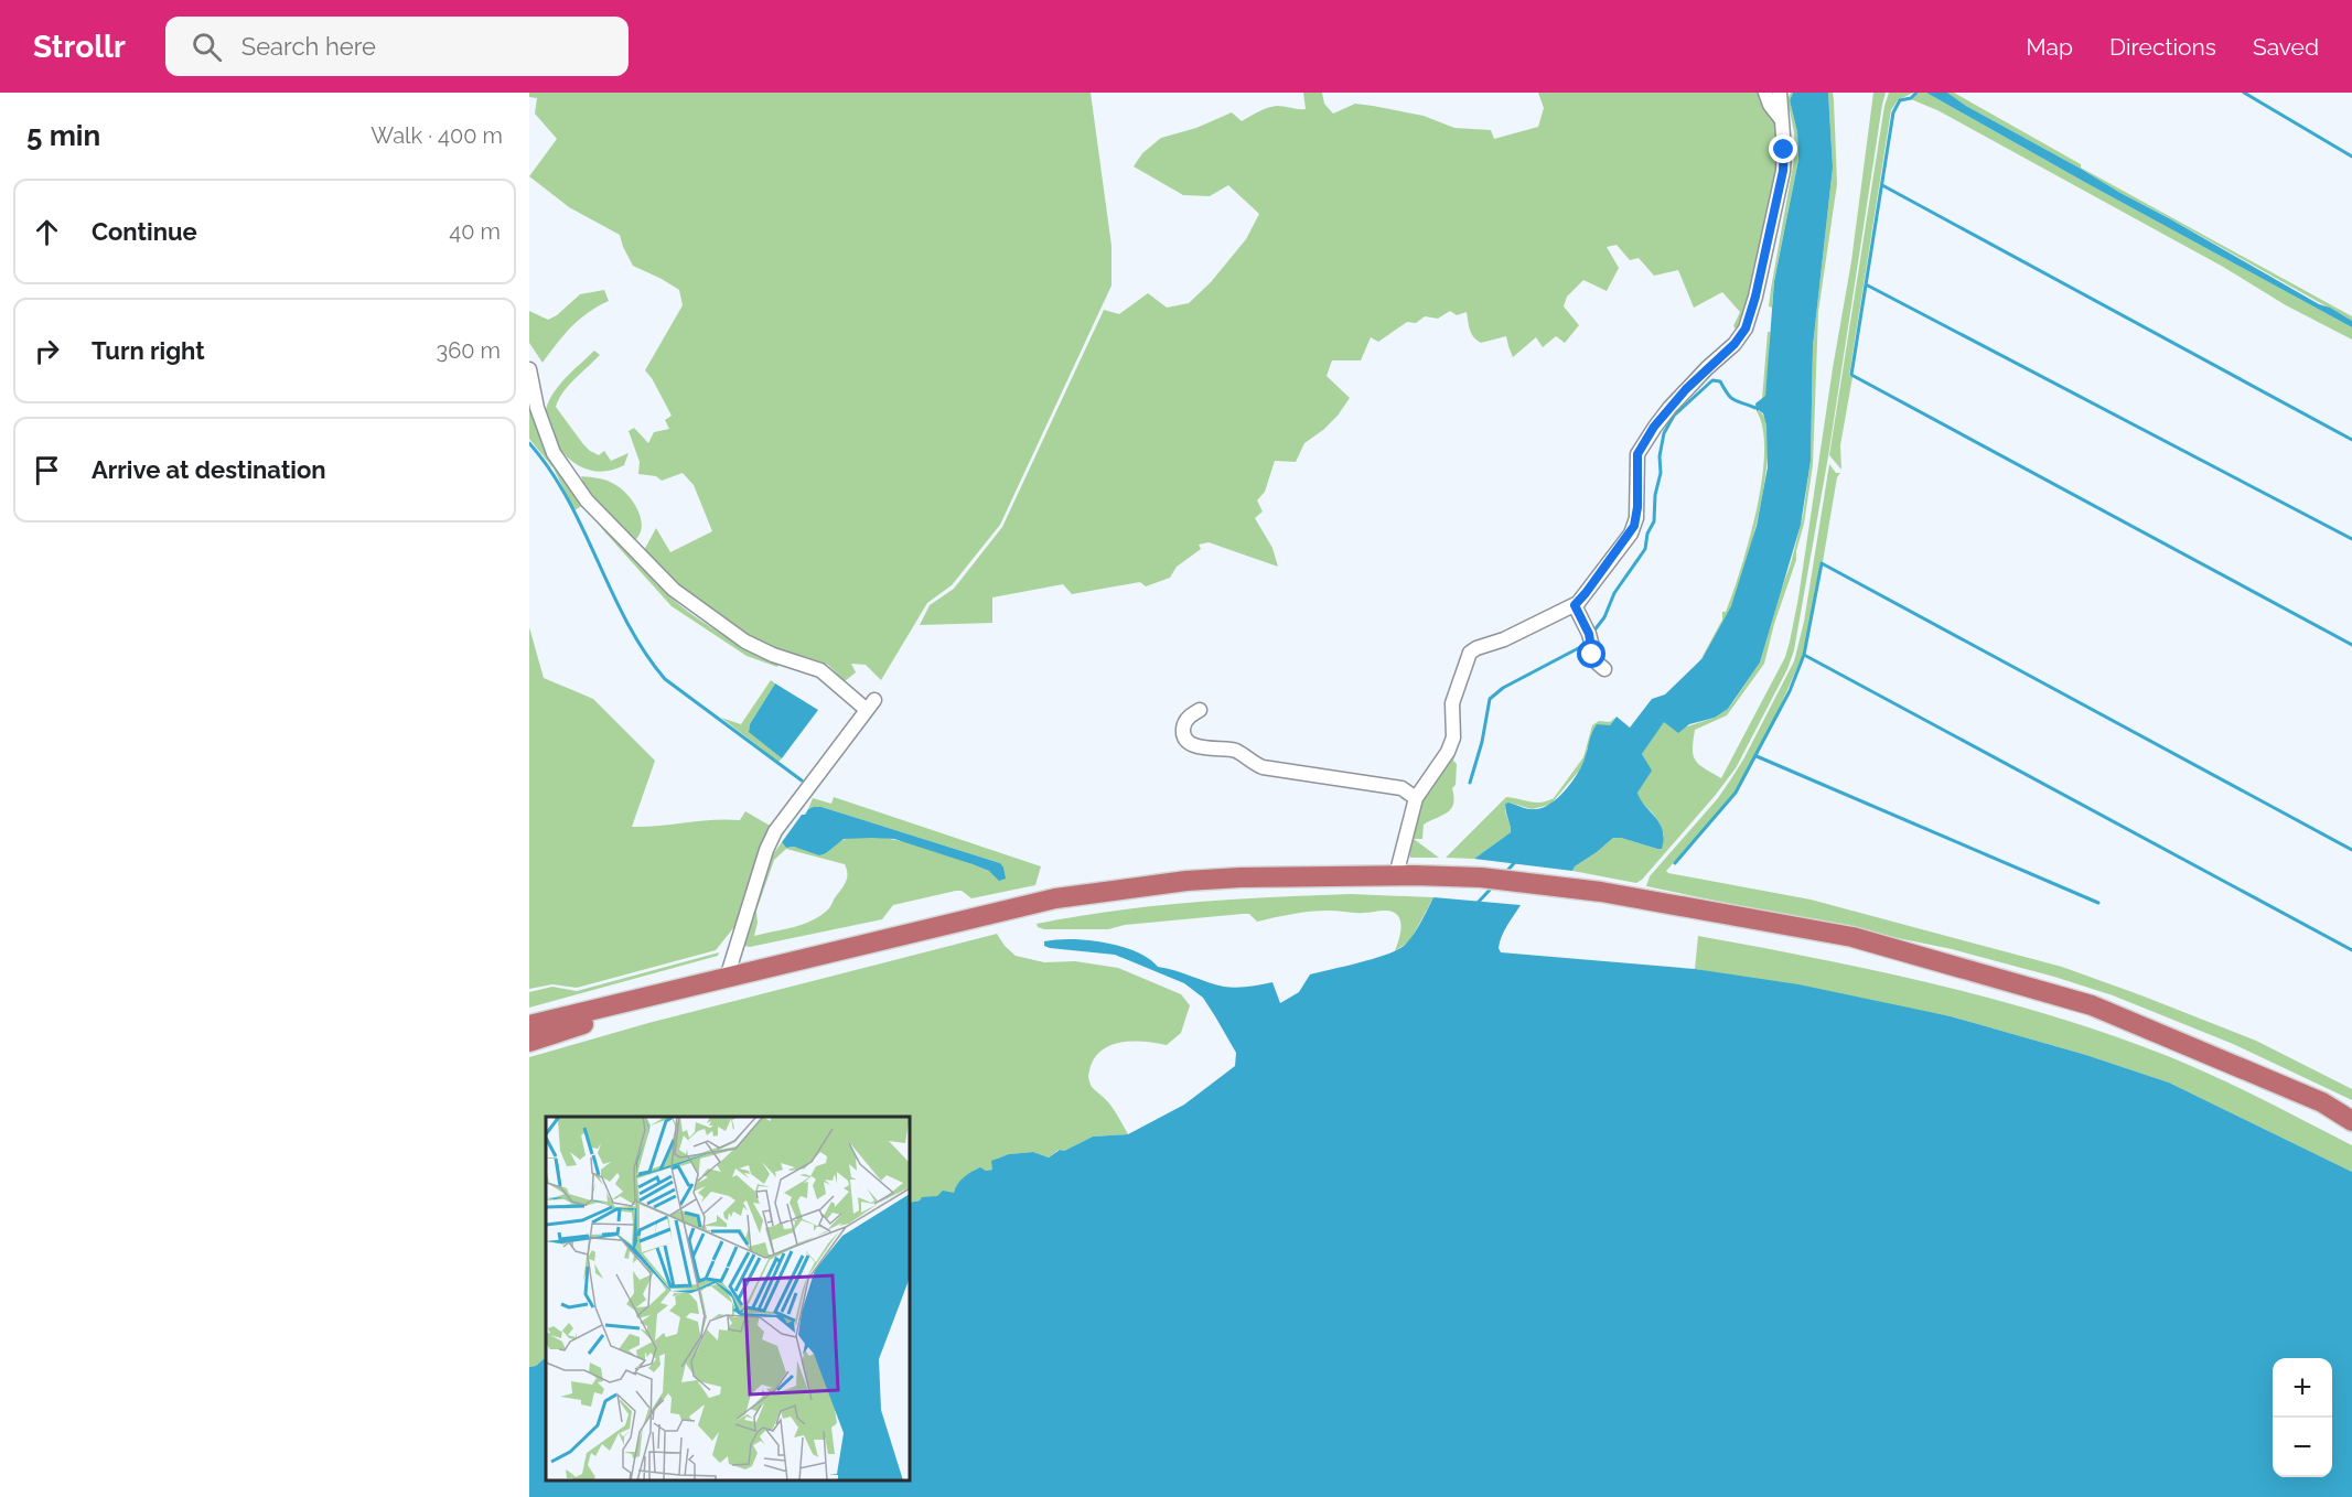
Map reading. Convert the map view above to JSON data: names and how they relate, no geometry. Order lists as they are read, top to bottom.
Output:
{
  "page": {
    "header": "Strollr",
    "search": "Search here",
    "nav": ["Map", "Directions", "Saved"],
    "heading": ["5 min", "Walk · 400 m"],
    "list": [
      ["Continue", "40 m"],
      ["Turn right", "360 m"],
      "Arrive at destination"
    ],
    "map_buttons": ["+", "−"]
  }
}
